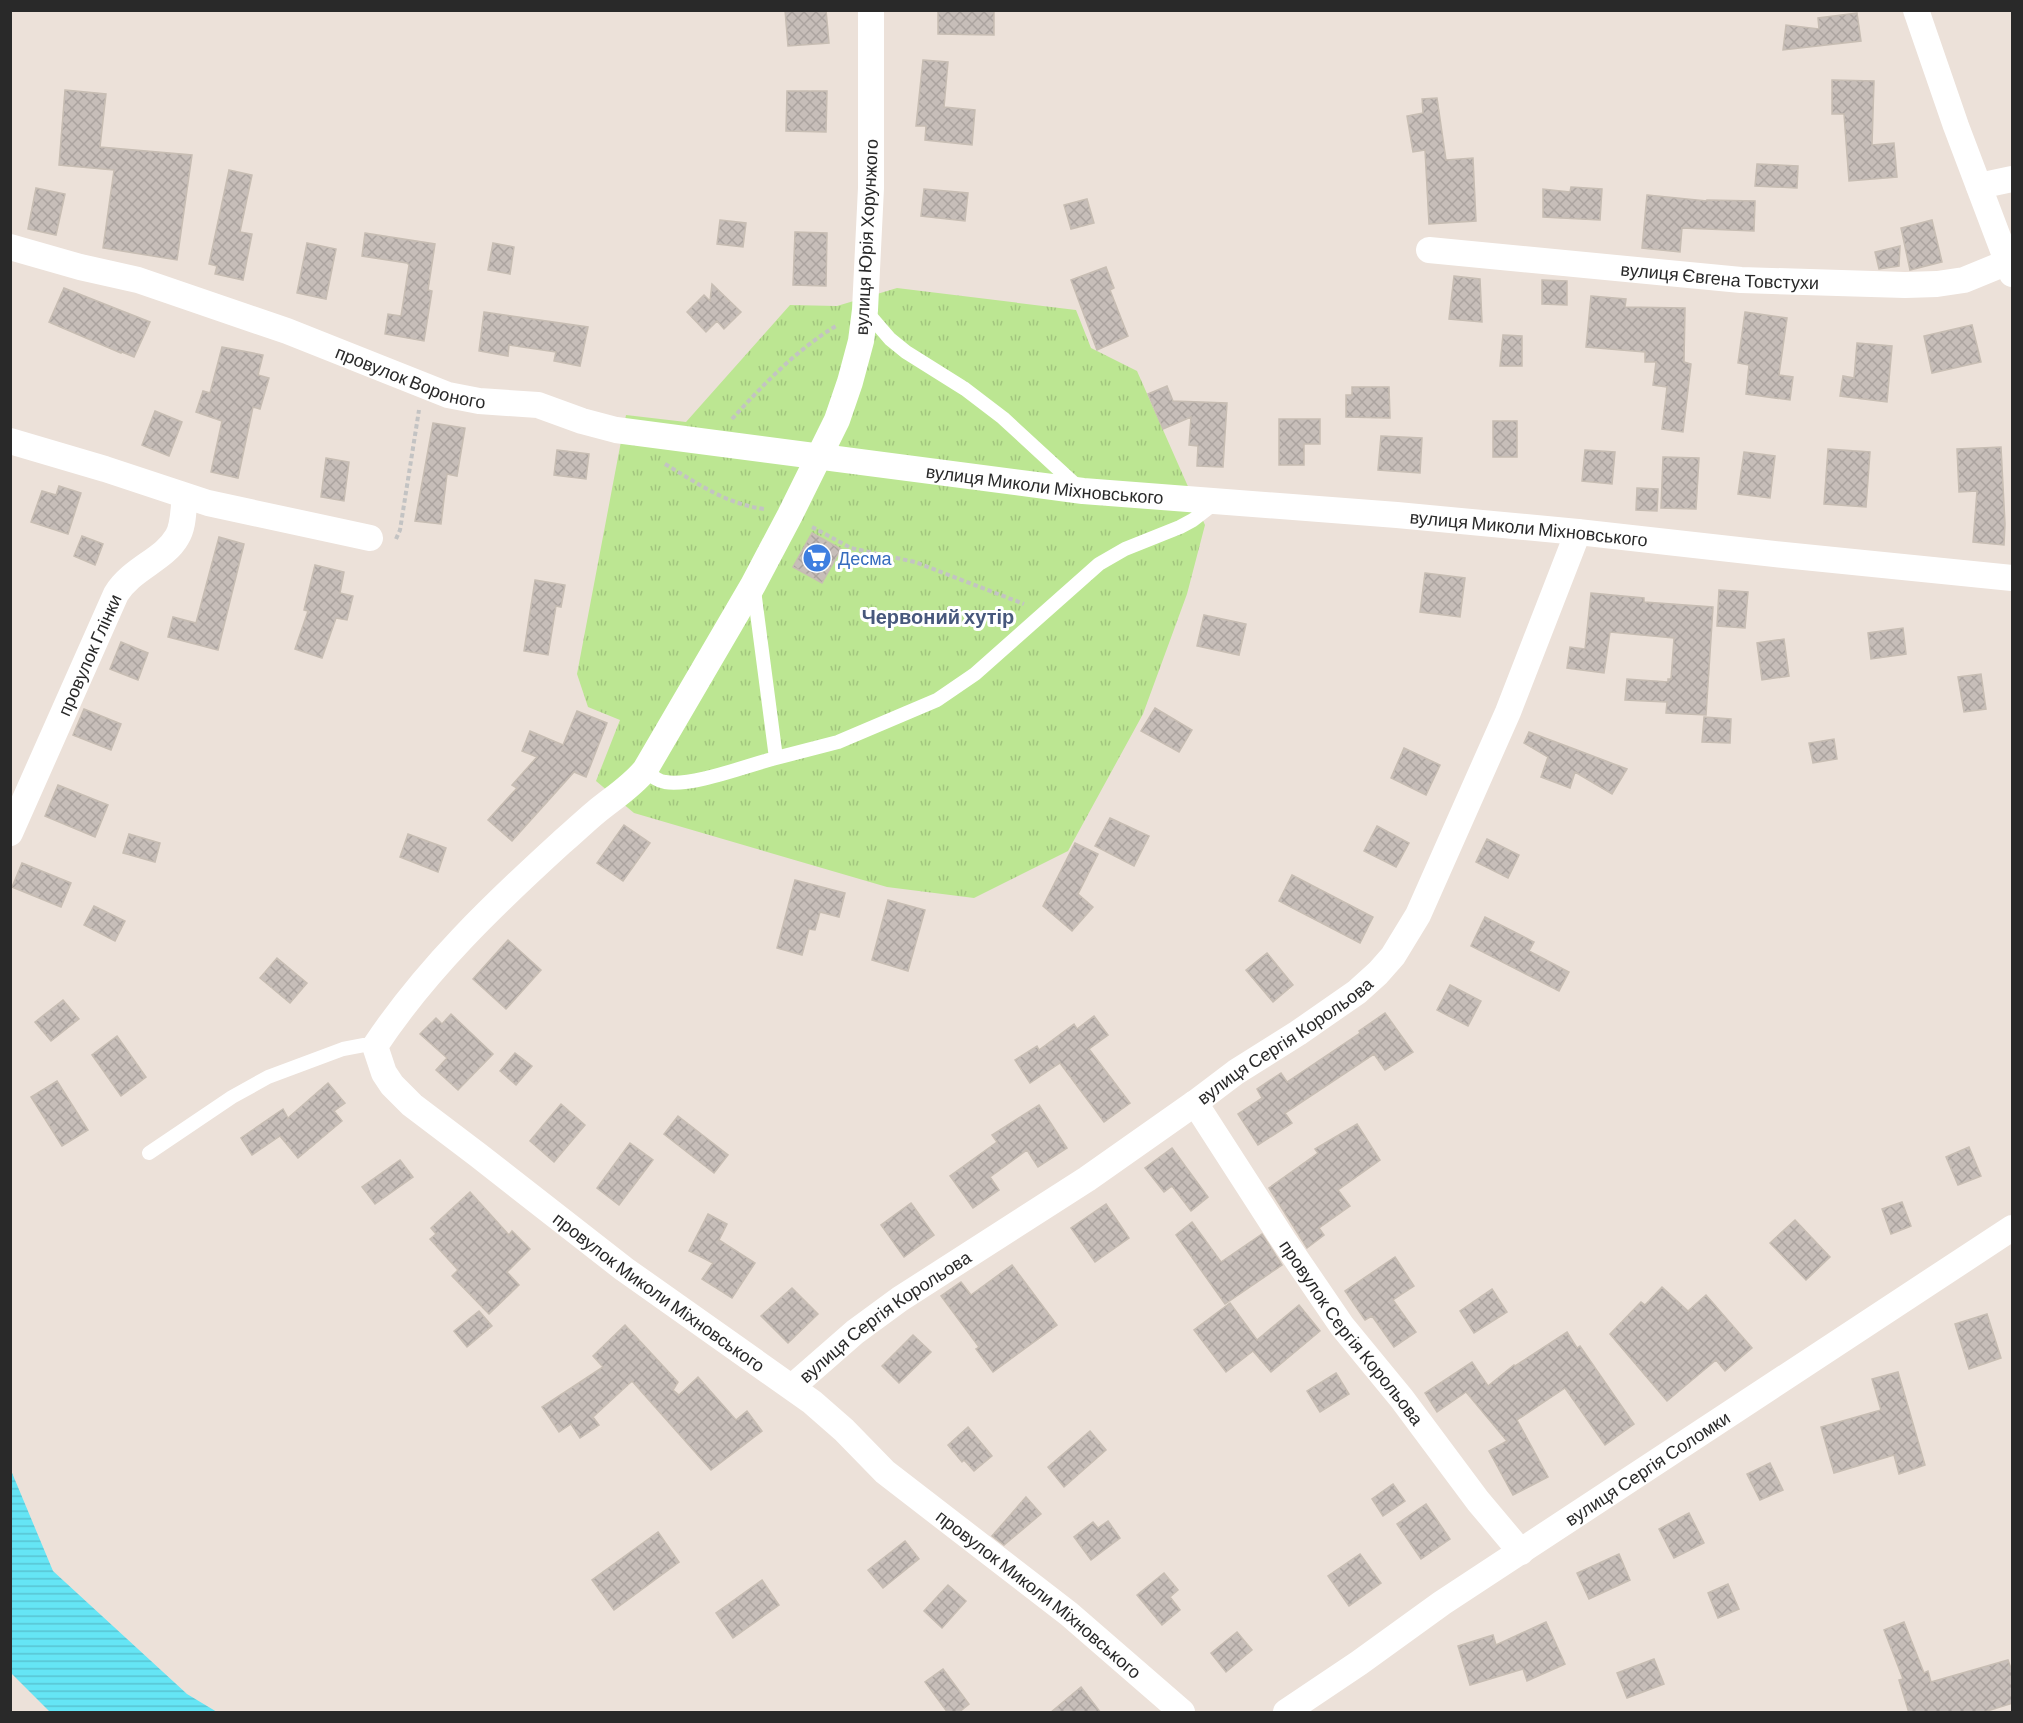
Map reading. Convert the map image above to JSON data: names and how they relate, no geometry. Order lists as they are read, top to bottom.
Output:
{
  "streets": {
    "street": [
      "вулиця Юрія Хорунжого",
      "вулиця Євгена Товстухи",
      "провулок Вороного",
      "вулиця Миколи Міхновського",
      "провулок Глінки",
      "вулиця Сергія Корольова",
      "провулок Миколи Міхновського",
      "провулок Сергія Корольова",
      "вулиця Сергія Соломки"
    ]
  },
  "crossings": [
    ["вулиця Юрія Хорунжого", "провулок Вороного"],
    ["вулиця Юрія Хорунжого", "вулиця Миколи Міхновського"],
    ["провулок Вороного", "вулиця Миколи Міхновського"],
    ["вулиця Миколи Міхновського", "вулиця Сергія Корольова"],
    ["вулиця Сергія Корольова", "провулок Миколи Міхновського"],
    ["вулиця Сергія Корольова", "провулок Сергія Корольова"],
    ["провулок Сергія Корольова", "вулиця Сергія Соломки"]
  ],
  "districts": ["Червоний хутір"],
  "places": {
    "supermarket": ["Десма"]
  }
}
